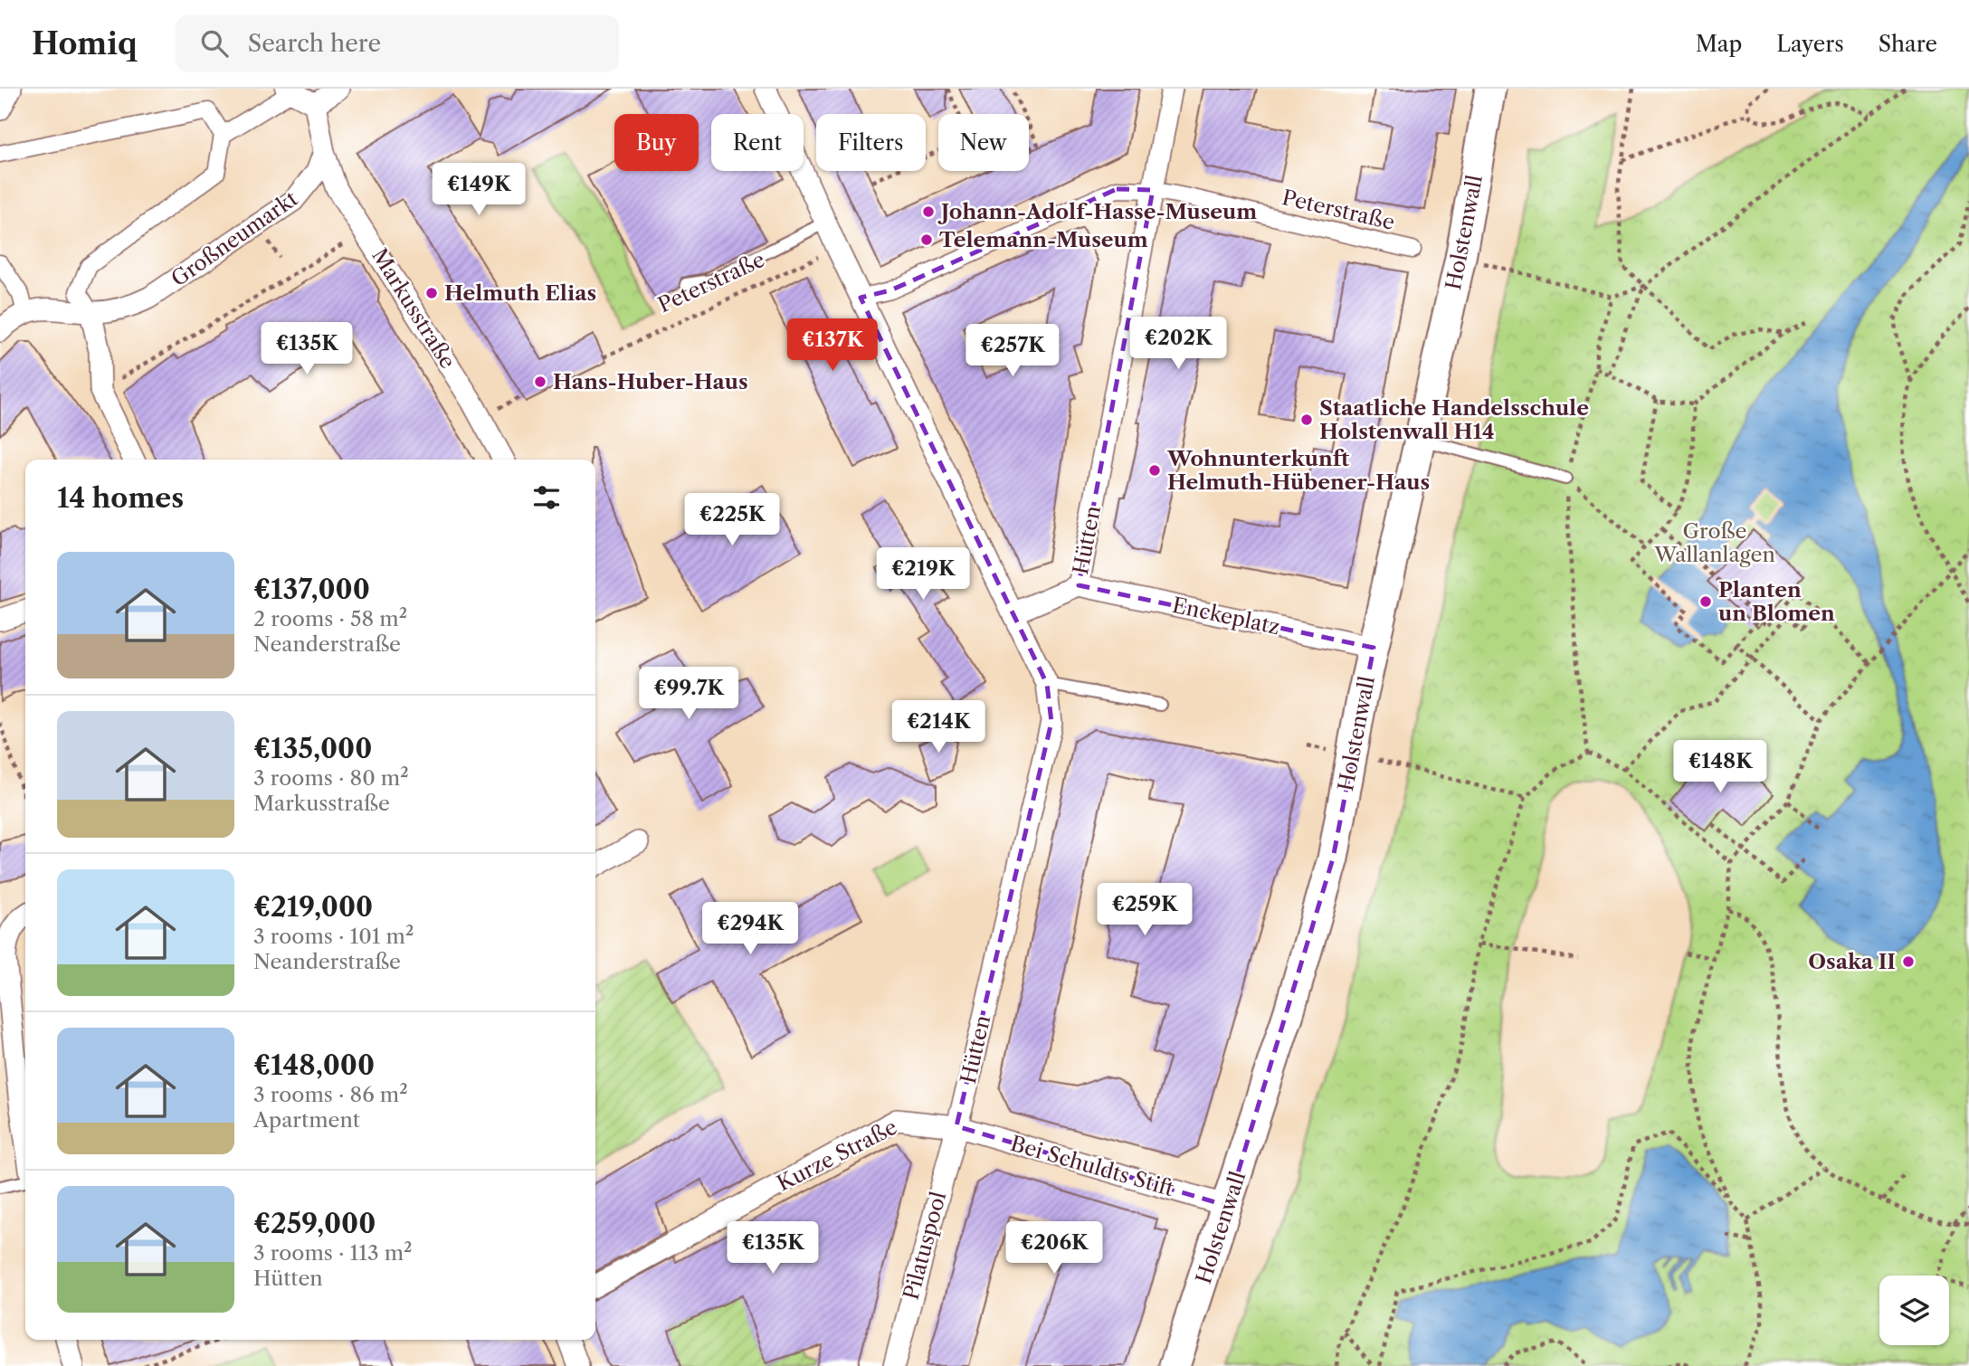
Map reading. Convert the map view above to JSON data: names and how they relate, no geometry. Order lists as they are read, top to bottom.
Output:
{
  "streets": {
    "main road": ["Holstenwall"],
    "street": [
      "Peterstraße",
      "Großneumarkt",
      "Markusstraße",
      "Hütten",
      "Enckeplatz",
      "Kurze Straße",
      "Bei Schuldts Stift",
      "Pilatuspool"
    ]
  },
  "crossings": [
    ["Peterstraße", "Hütten"],
    ["Holstenwall", "Enckeplatz"],
    ["Holstenwall", "Bei Schuldts Stift"],
    ["Großneumarkt", "Markusstraße"],
    ["Hütten", "Enckeplatz"],
    ["Hütten", "Kurze Straße"],
    ["Hütten", "Bei Schuldts Stift"],
    ["Hütten", "Pilatuspool"],
    ["Kurze Straße", "Bei Schuldts Stift"],
    ["Kurze Straße", "Pilatuspool"],
    ["Bei Schuldts Stift", "Pilatuspool"]
  ],
  "parks": ["Große Wallanlagen"],
  "places": [
    "Johann-Adolf-Hasse-Museum",
    "Telemann-Museum",
    "Helmuth Elias",
    "Hans-Huber-Haus",
    "Staatliche Handelsschule Holstenwall H14",
    "Wohnunterkunft Helmuth-Hübener-Haus",
    "Planten un Blomen",
    "Osaka II"
  ],
  "page": {
    "header": "Homiq",
    "search": "Search here",
    "nav": ["Map", "Layers", "Share"],
    "chip": [
      "Buy",
      "Rent",
      "Filters",
      "New"
    ],
    "price": [
      "€149K",
      "€202K",
      "€137K",
      "€135K",
      "€257K",
      "€225K",
      "€219K",
      "€99.7K",
      "€214K",
      "€148K",
      "€259K",
      "€294K",
      "€135K",
      "€206K"
    ],
    "heading": "14 homes",
    "list": [
      {
        "name": "€137,000",
        "note": "2 rooms · 58 m² · Neanderstraße"
      },
      {
        "name": "€135,000",
        "note": "3 rooms · 80 m² · Markusstraße"
      },
      {
        "name": "€219,000",
        "note": "3 rooms · 101 m² · Neanderstraße"
      },
      {
        "name": "€148,000",
        "note": "3 rooms · 86 m² · Apartment"
      },
      {
        "name": "€259,000",
        "note": "3 rooms · 113 m² · Hütten"
      }
    ]
  }
}
